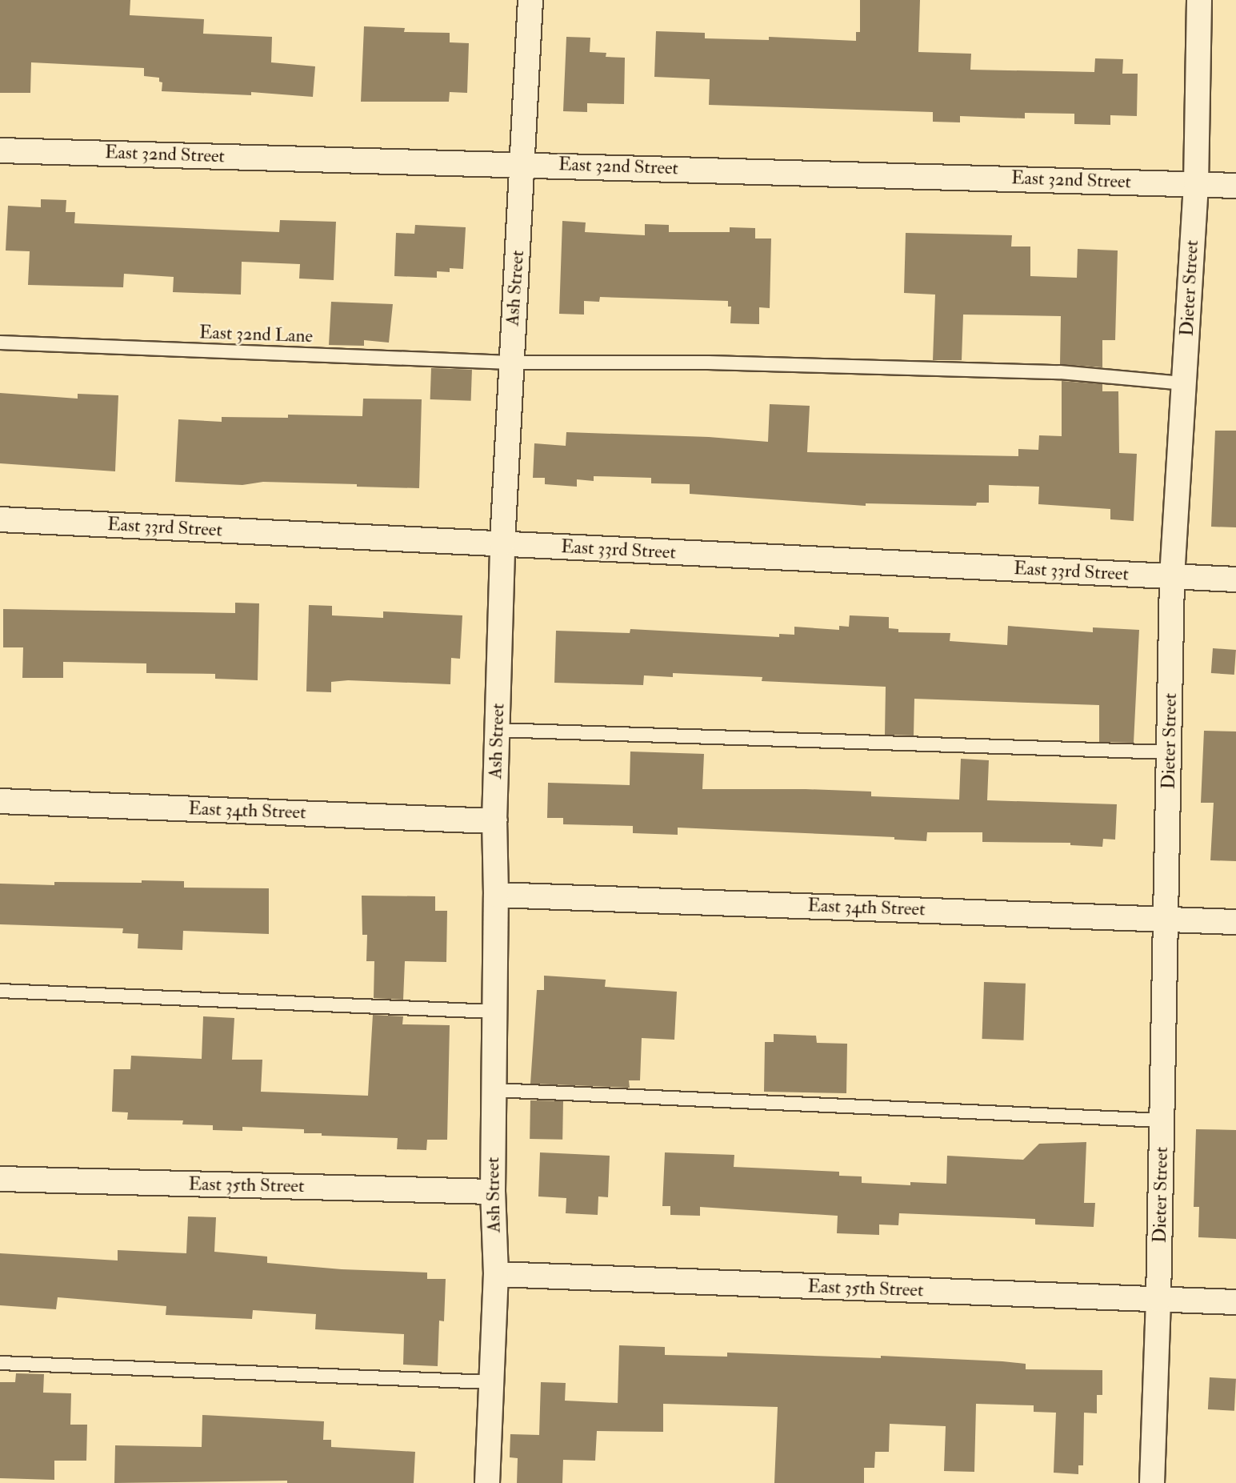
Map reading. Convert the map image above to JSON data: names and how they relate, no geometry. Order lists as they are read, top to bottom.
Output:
{
  "streets": {
    "street": [
      "East 32nd Street",
      "Ash Street",
      "Dieter Street",
      "East 33rd Street",
      "East 34th Street",
      "East 35th Street"
    ],
    "lane": ["East 32nd Lane"]
  },
  "crossings": [
    ["East 32nd Street", "Ash Street"],
    ["East 32nd Street", "Dieter Street"],
    ["Ash Street", "East 32nd Lane"],
    ["Ash Street", "East 33rd Street"],
    ["Ash Street", "East 34th Street"],
    ["Ash Street", "East 35th Street"],
    ["Dieter Street", "East 32nd Lane"],
    ["Dieter Street", "East 33rd Street"],
    ["Dieter Street", "East 34th Street"],
    ["Dieter Street", "East 35th Street"]
  ]
}
